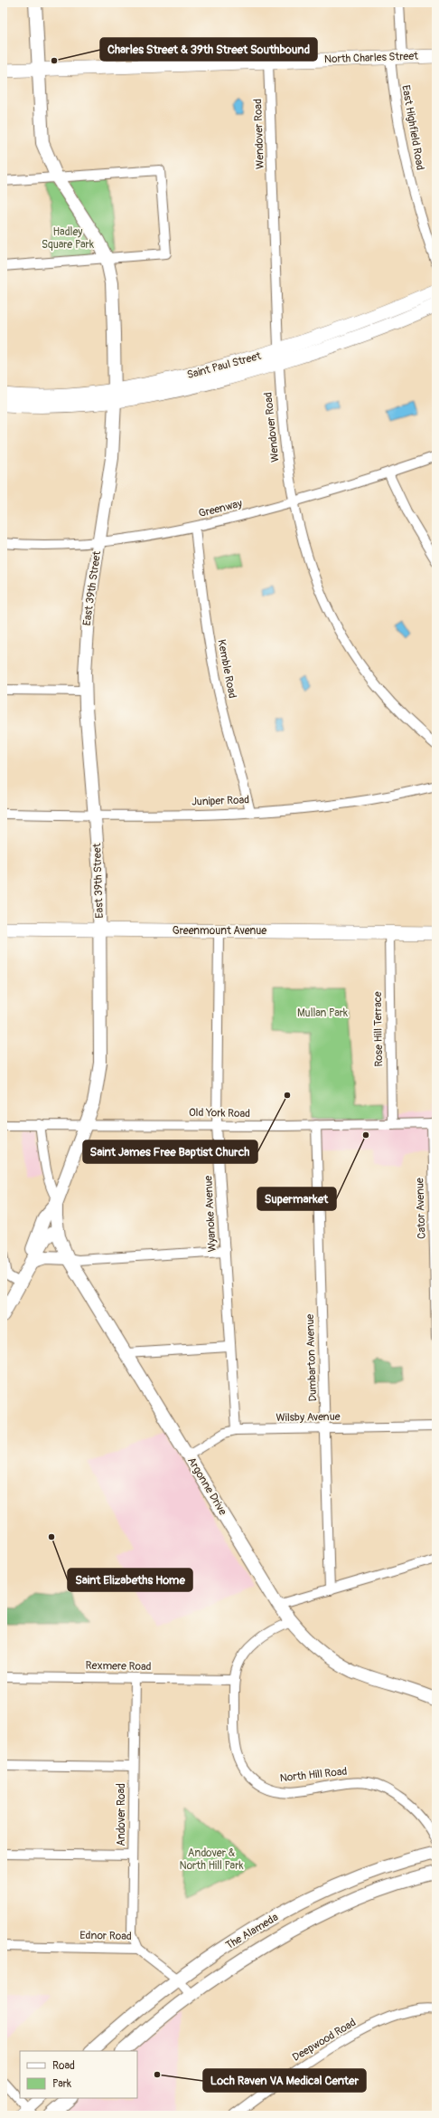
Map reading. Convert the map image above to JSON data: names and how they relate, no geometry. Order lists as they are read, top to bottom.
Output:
{
  "streets": {
    "main road": [
      "North Charles Street",
      "Saint Paul Street",
      "East 39th Street",
      "Greenmount Avenue",
      "Argonne Drive",
      "The Alameda"
    ],
    "street": [
      "East Highfield Road",
      "Wendover Road",
      "Greenway",
      "Kemble Road",
      "Juniper Road",
      "Rose Hill Terrace",
      "Old York Road",
      "Cator Avenue",
      "Wyanoke Avenue",
      "Dumbarton Avenue",
      "Wilsby Avenue",
      "Rexmere Road",
      "North Hill Road",
      "Andover Road",
      "Ednor Road",
      "Deepwood Road"
    ]
  },
  "crossings": [
    ["North Charles Street", "East Highfield Road"],
    ["North Charles Street", "Wendover Road"],
    ["North Charles Street", "East 39th Street"],
    ["Wendover Road", "Saint Paul Street"],
    ["Wendover Road", "Greenway"],
    ["Saint Paul Street", "East 39th Street"],
    ["Greenway", "East 39th Street"],
    ["Greenway", "Kemble Road"],
    ["East 39th Street", "Juniper Road"],
    ["East 39th Street", "Greenmount Avenue"],
    ["East 39th Street", "Old York Road"],
    ["East 39th Street", "Argonne Drive"],
    ["Kemble Road", "Juniper Road"],
    ["Greenmount Avenue", "Rose Hill Terrace"],
    ["Greenmount Avenue", "Wyanoke Avenue"],
    ["Rose Hill Terrace", "Old York Road"],
    ["Old York Road", "Cator Avenue"],
    ["Old York Road", "Wyanoke Avenue"],
    ["Old York Road", "Dumbarton Avenue"],
    ["Wyanoke Avenue", "Wilsby Avenue"],
    ["Dumbarton Avenue", "Wilsby Avenue"],
    ["Wilsby Avenue", "Argonne Drive"],
    ["Argonne Drive", "North Hill Road"],
    ["Rexmere Road", "North Hill Road"],
    ["Rexmere Road", "Andover Road"],
    ["Andover Road", "Ednor Road"],
    ["The Alameda", "Ednor Road"]
  ],
  "parks": ["Hadley Square Park", "Mullan Park", "Andover & North Hill Park"],
  "places": [
    "Charles Street & 39th Street Southbound",
    "Saint James Free Baptist Church",
    "Supermarket",
    "Saint Elizabeths Home",
    "Loch Raven VA Medical Center"
  ],
  "legend": ["Road", "Park"]
}
